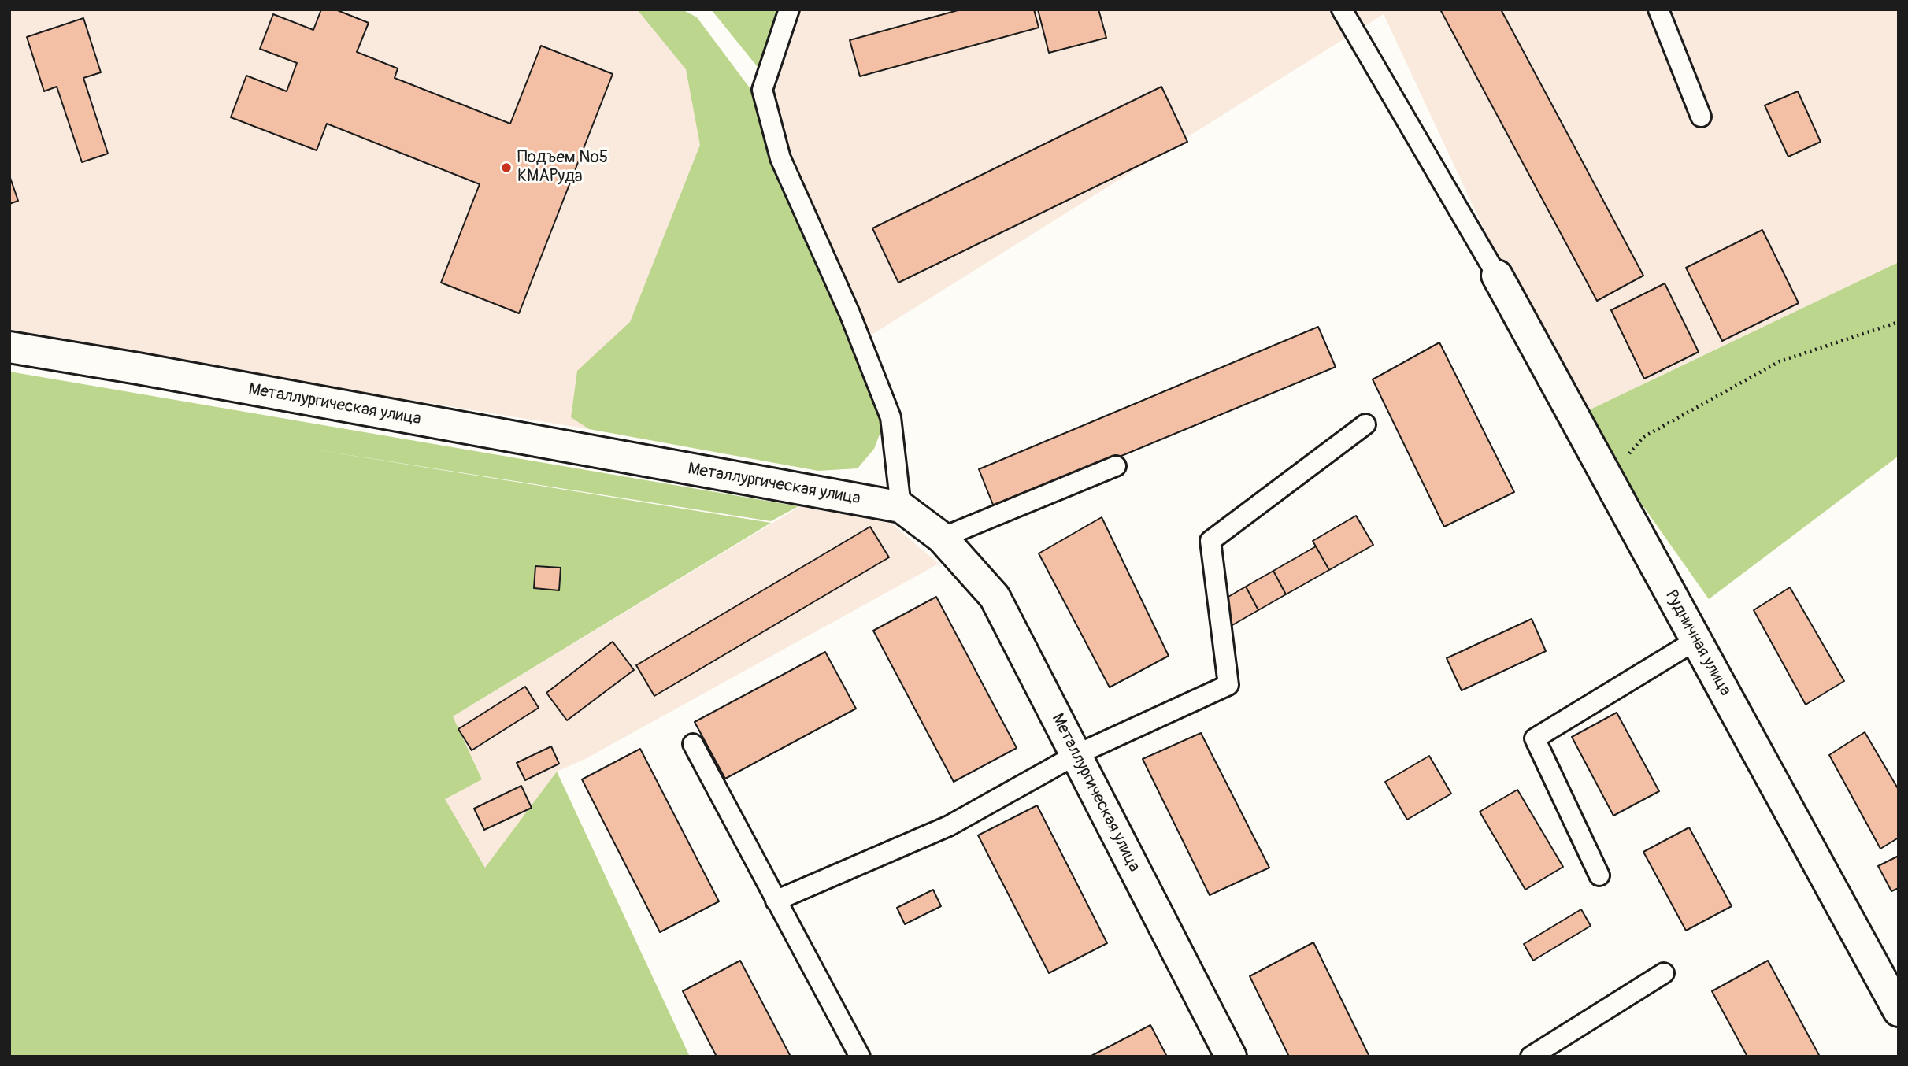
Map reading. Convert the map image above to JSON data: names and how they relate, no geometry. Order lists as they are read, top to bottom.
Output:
{
  "streets": {
    "street": ["Металлургическая улица", "Рудничная улица"]
  },
  "places": ["Подъем №5 КМАРуда"]
}
